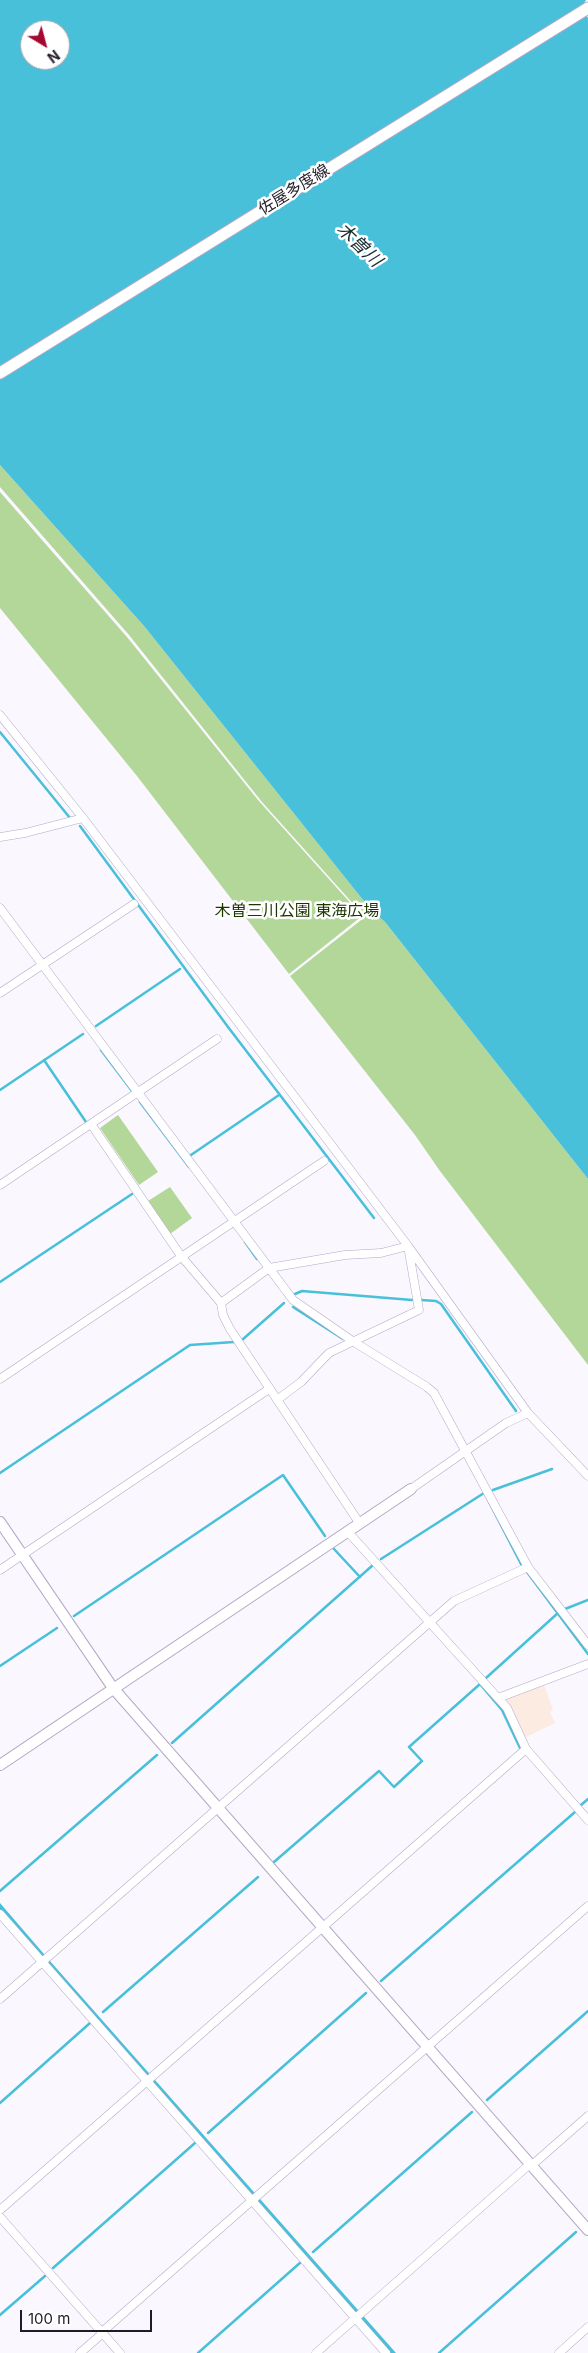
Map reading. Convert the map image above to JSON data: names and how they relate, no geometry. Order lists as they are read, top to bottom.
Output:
{
  "streets": {
    "main road": ["佐屋多度線"]
  },
  "water": ["木曽川"],
  "parks": ["木曽三川公園 東海広場"],
  "scale_bar": "100 m",
  "north": "bottom right"
}
